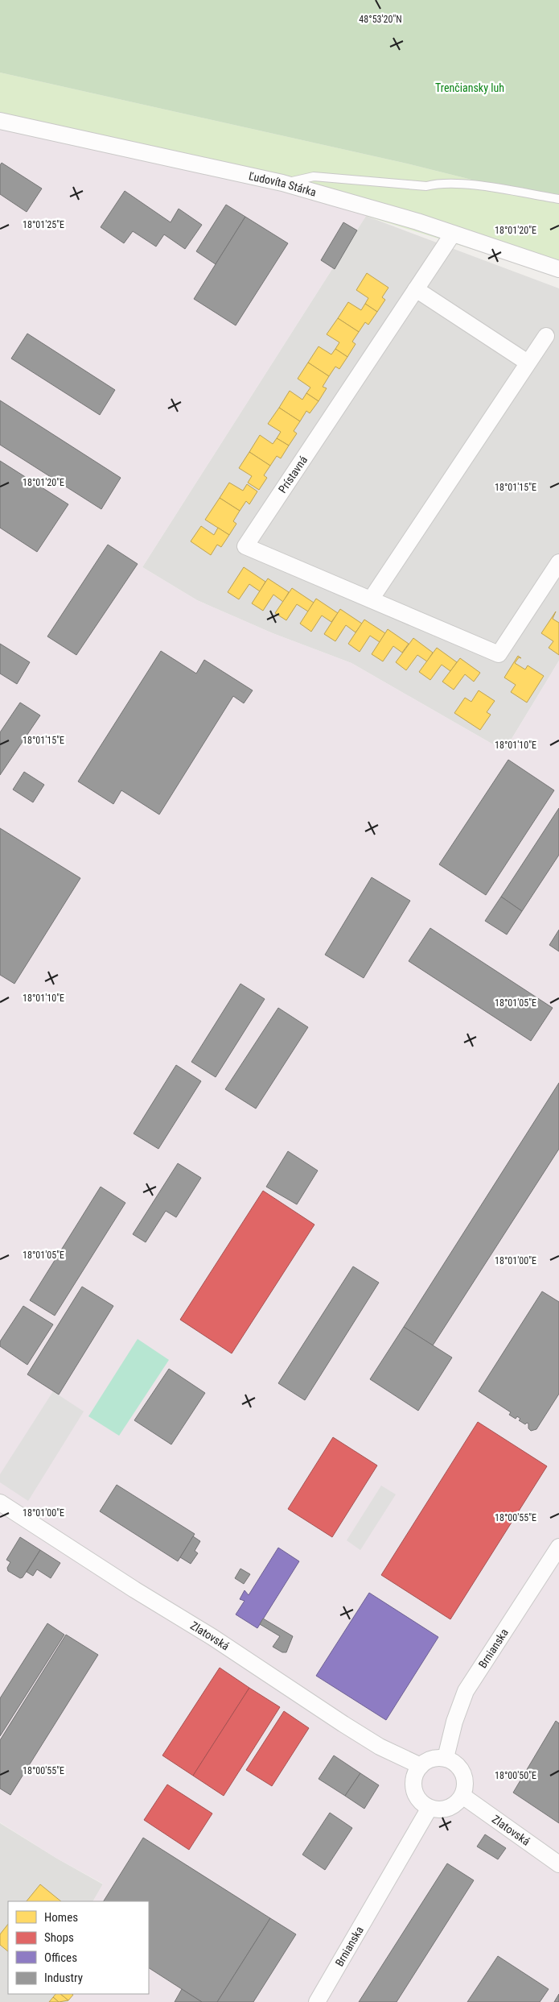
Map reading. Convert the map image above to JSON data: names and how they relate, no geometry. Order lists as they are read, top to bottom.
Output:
{
  "streets": {
    "street": [
      "Ľudovíta Stárka",
      "Prístavná",
      "Zlatovská",
      "Brnianska"
    ]
  },
  "crossings": [
    ["Ľudovíta Stárka", "Prístavná"],
    ["Zlatovská", "Brnianska"]
  ],
  "parks": ["Trenčiansky luh"],
  "legend": [
    "Homes",
    "Shops",
    "Offices",
    "Industry"
  ],
  "coordinates": [
    "48°53'20\"N",
    "18°01'25\"E",
    "18°01'20\"E",
    "18°01'15\"E",
    "18°01'10\"E",
    "18°01'05\"E",
    "18°01'00\"E",
    "18°00'55\"E",
    "18°00'50\"E"
  ]
}
